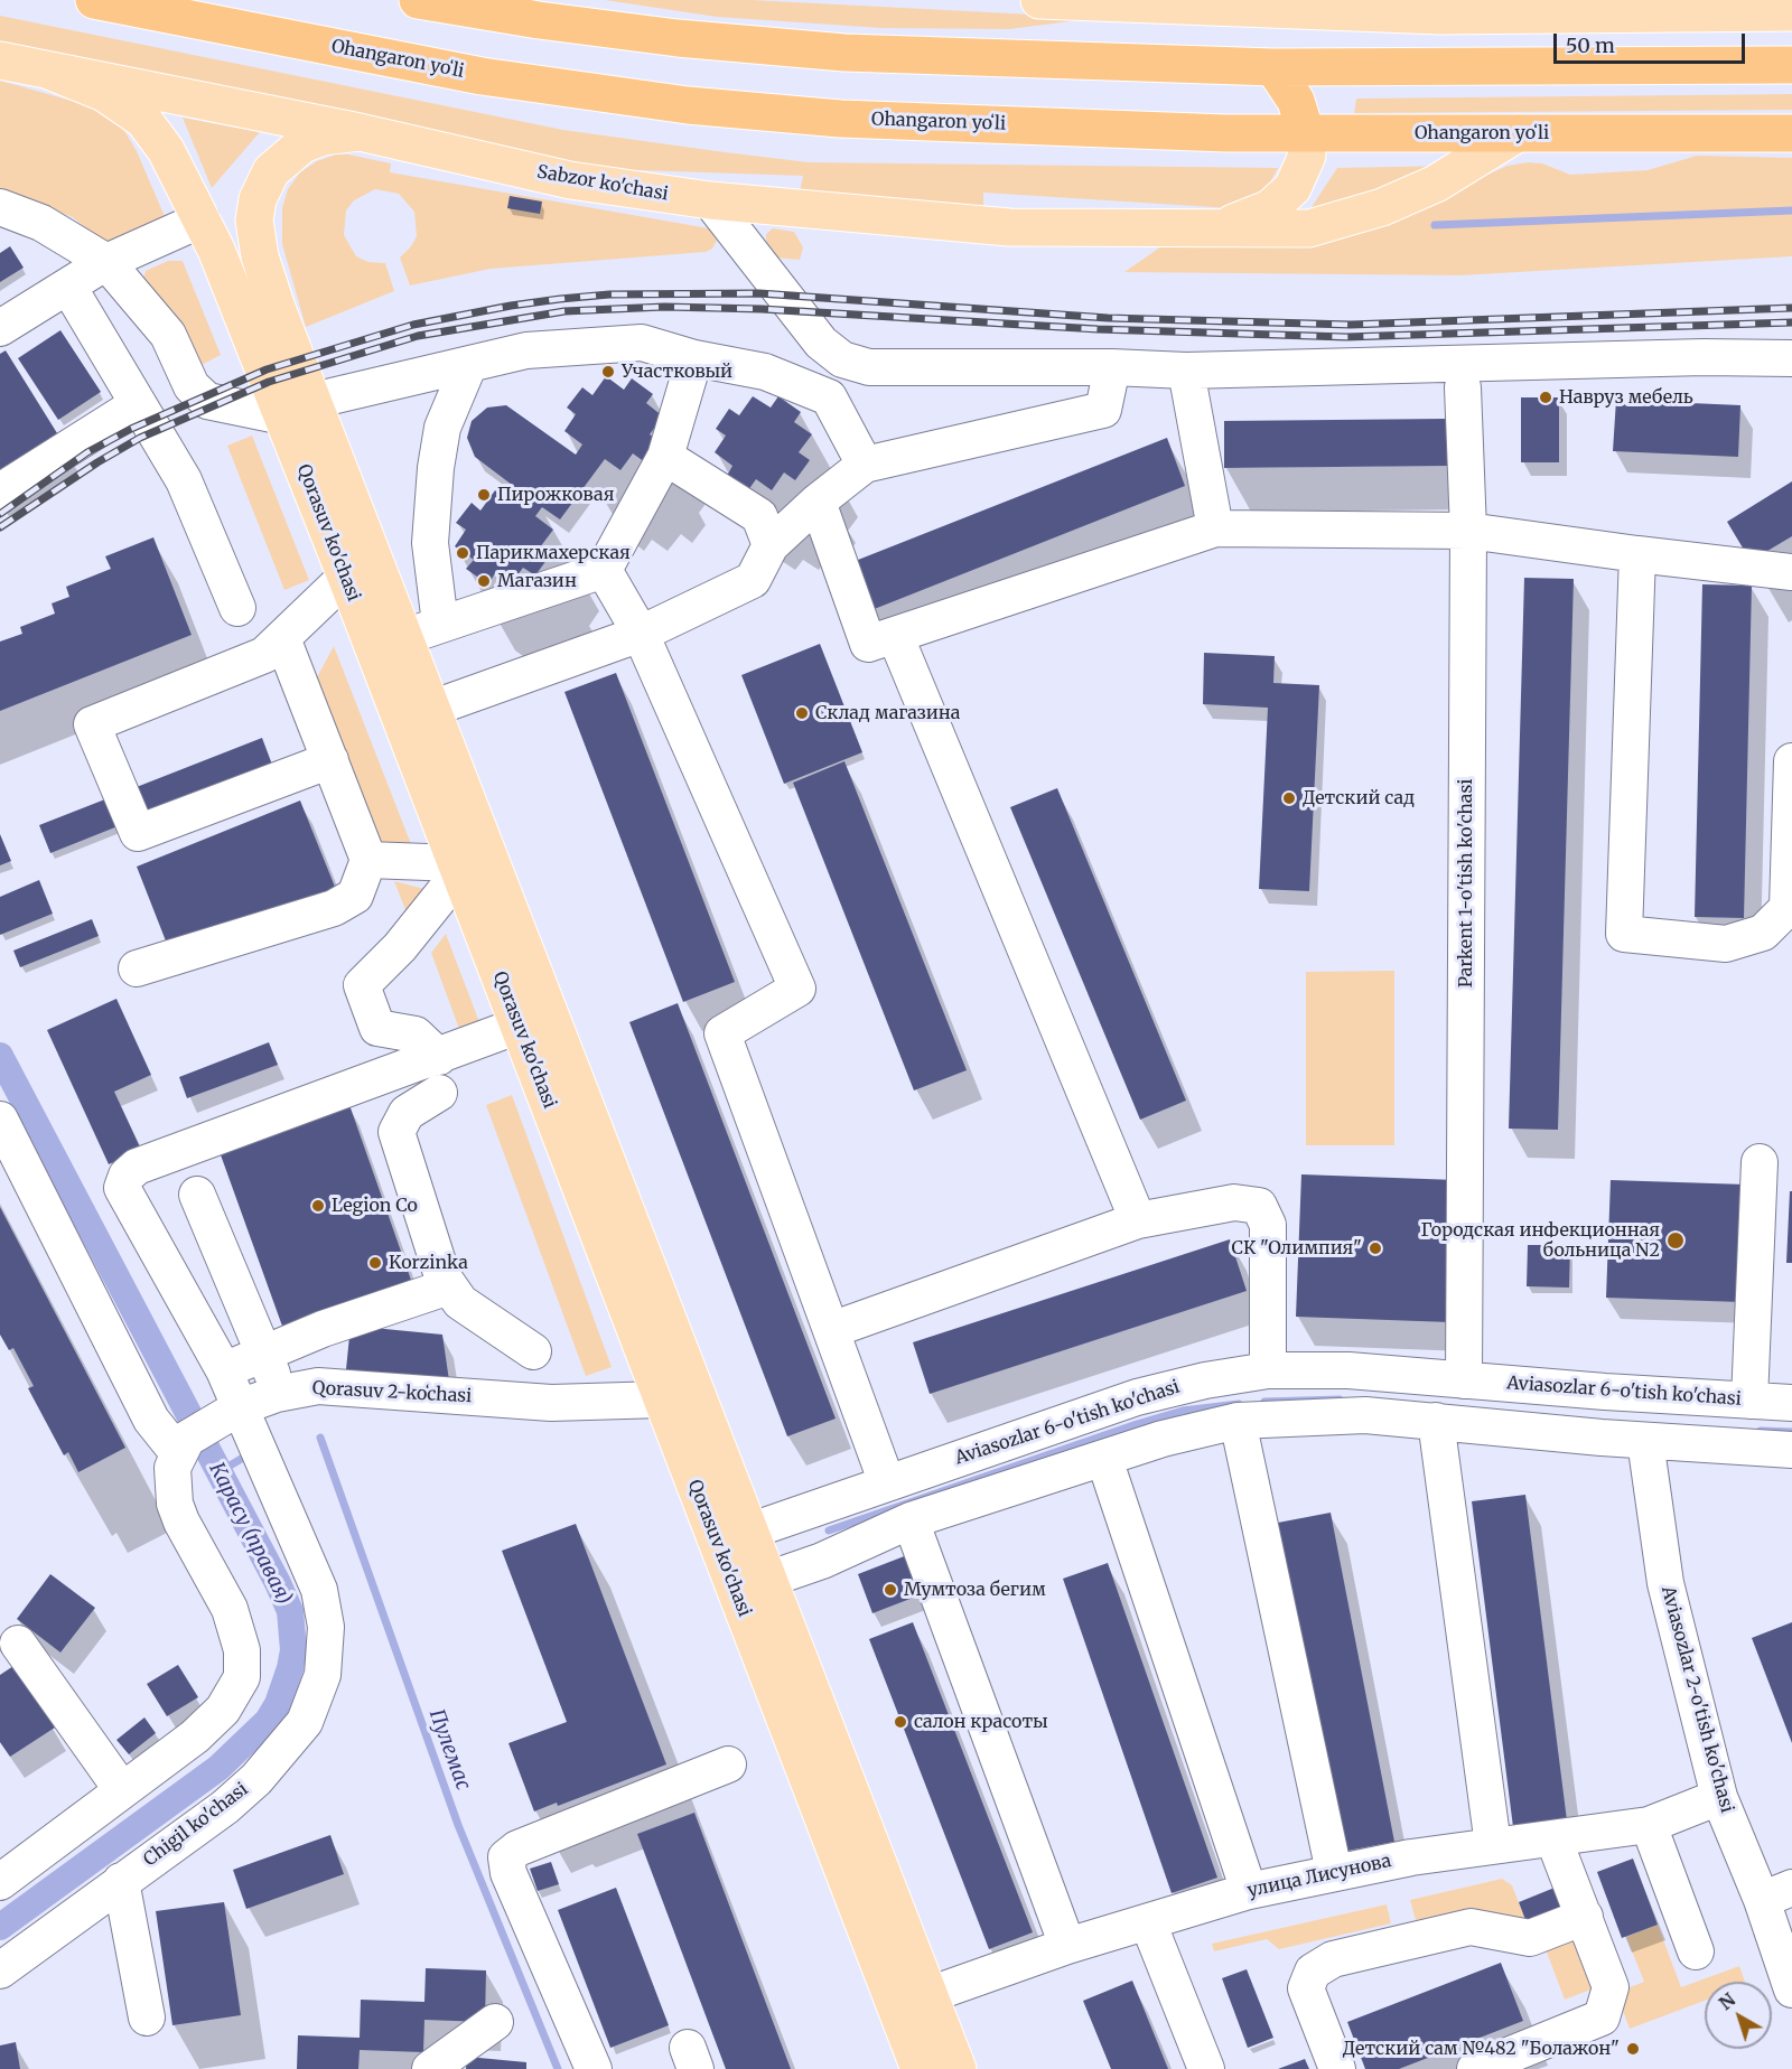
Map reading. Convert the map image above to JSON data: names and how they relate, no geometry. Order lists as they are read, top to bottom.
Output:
{
  "streets": {
    "highway": ["Ohangaron yoʻli"],
    "main road": ["Sabzor ko'chasi", "Qorasuv ko'chasi"],
    "street": [
      "Parkent 1-o'tish ko'chasi",
      "Aviasozlar 6-o'tish ko'chasi",
      "Qorasuv 2-koʻchasi",
      "Aviasozlar 2-o'tish ko'chasi",
      "Chigil ko'chasi",
      "улица Лисунова"
    ]
  },
  "crossings": [
    ["Ohangaron yoʻli", "Sabzor ko'chasi"],
    ["Sabzor ko'chasi", "Qorasuv ko'chasi"],
    ["Qorasuv ko'chasi", "Aviasozlar 6-o'tish ko'chasi"],
    ["Qorasuv ko'chasi", "Qorasuv 2-koʻchasi"],
    ["Qorasuv ko'chasi", "улица Лисунова"],
    ["Parkent 1-o'tish ko'chasi", "Aviasozlar 6-o'tish ko'chasi"],
    ["Aviasozlar 6-o'tish ko'chasi", "Aviasozlar 2-o'tish ko'chasi"],
    ["Qorasuv 2-koʻchasi", "Chigil ko'chasi"],
    ["Aviasozlar 2-o'tish ko'chasi", "улица Лисунова"]
  ],
  "water": ["Карасу (правая)", "Пулемас"],
  "places": [
    "Участковый",
    "Навруз мебель",
    "Пирожковая",
    "Парикмахерская",
    "Магазин",
    "Склад магазина",
    "Детский сад",
    "Legion Co",
    "Городская инфекционная больница N2",
    "СК \"Олимпия\"",
    "Korzinka",
    "Мумтоза бегим",
    "салон красоты",
    "Детский сам №482 \"Болажон\""
  ],
  "scale_bar": "50 m",
  "north": "top left"
}
